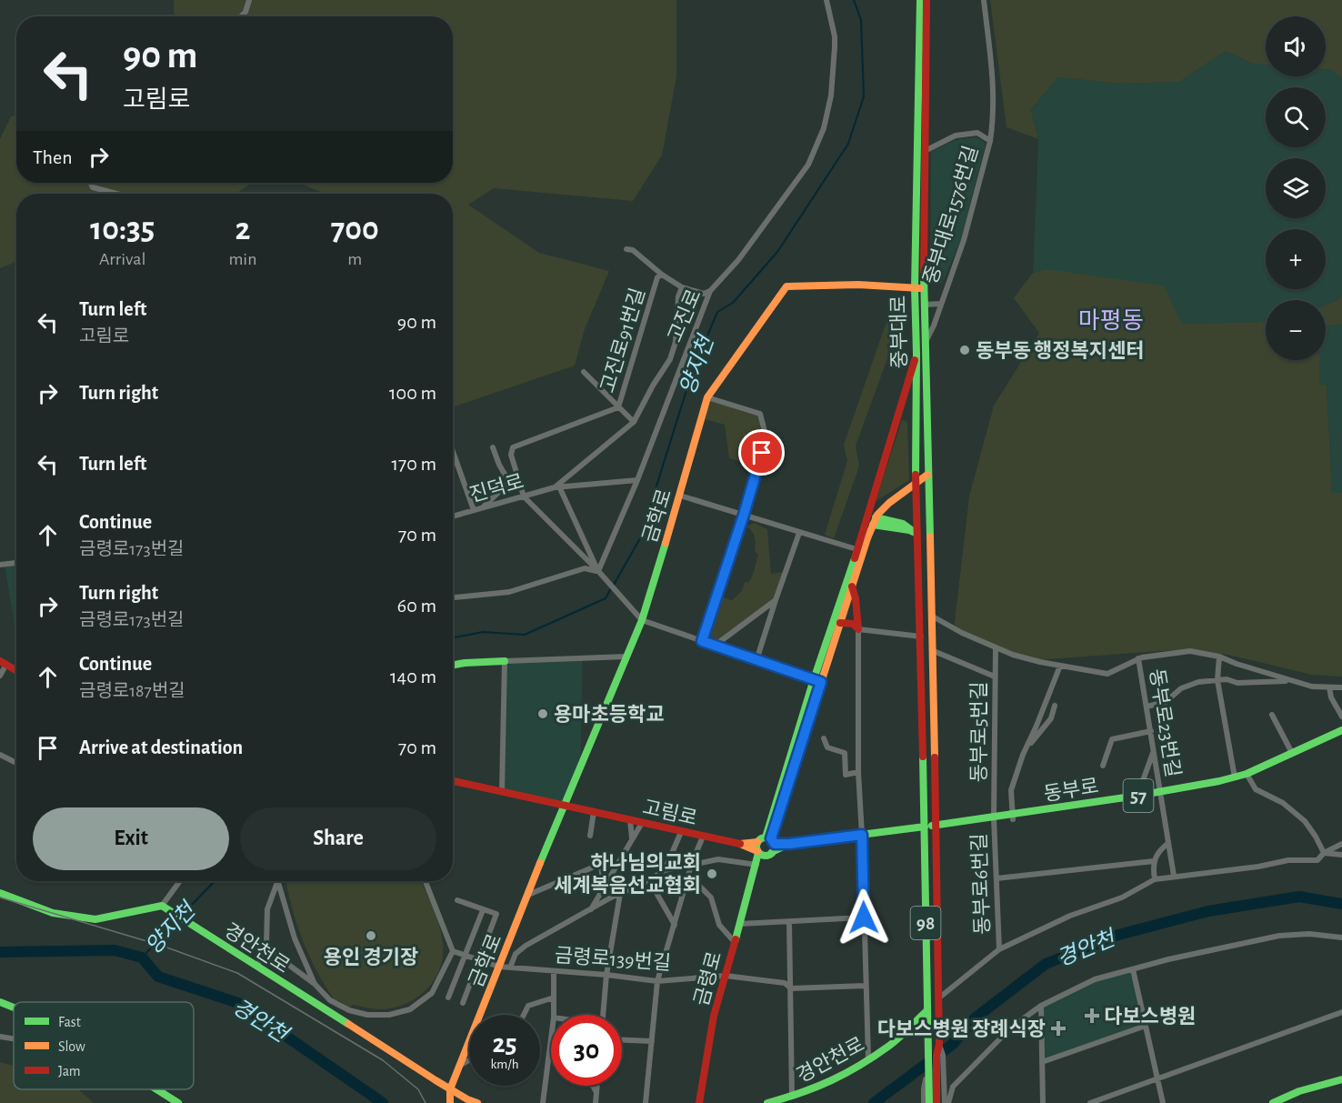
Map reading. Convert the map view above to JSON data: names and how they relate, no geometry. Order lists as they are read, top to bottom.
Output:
{
  "streets": {
    "main road": [
      "중부대로",
      "금학로",
      "동부로",
      "57",
      "고림로",
      "98",
      "경안천로",
      "금령로"
    ],
    "street": [
      "중부대로1576번길",
      "고진로",
      "고진로91번길",
      "진덕로",
      "동부로23번길",
      "동부로5번길",
      "동부로6번길",
      "금령로139번길"
    ]
  },
  "crossings": [
    ["중부대로1576번길", "중부대로"],
    ["고진로", "진덕로"],
    ["중부대로", "금학로"],
    ["중부대로", "동부로"],
    ["중부대로", "98"],
    ["금학로", "고림로"],
    ["금학로", "경안천로"],
    ["금학로", "금령로139번길"],
    ["동부로23번길", "동부로"],
    ["동부로5번길", "동부로"],
    ["동부로5번길", "동부로6번길"],
    ["동부로", "동부로6번길"],
    ["동부로", "98"],
    ["고림로", "금령로"],
    ["98", "경안천로"],
    ["금령로139번길", "금령로"]
  ],
  "districts": ["마평동"],
  "water": ["양지천", "경안천"],
  "places": {
    "other": [
      "동부동 행정복지센터",
      "용마초등학교",
      "하나님의교회 세계복음선교협회",
      "용인 경기장"
    ],
    "health": ["다보스병원", "다보스병원 장례식장"]
  },
  "legend": ["Fast", "Slow", "Jam"],
  "page": {
    "map_buttons": ["+", "−"],
    "turn": ["90 m", "고림로"],
    "then": "Then",
    "eta": [
      "10:35",
      "Arrival",
      "2",
      "min",
      "700",
      "m"
    ],
    "list": [
      {
        "name": "Turn left",
        "note": "고림로",
        "value": "90 m"
      },
      {
        "name": "Turn right",
        "value": "100 m"
      },
      {
        "name": "Turn left",
        "value": "170 m"
      },
      {
        "name": "Continue",
        "note": "금령로173번길",
        "value": "70 m"
      },
      {
        "name": "Turn right",
        "note": "금령로173번길",
        "value": "60 m"
      },
      {
        "name": "Continue",
        "note": "금령로187번길",
        "value": "140 m"
      },
      {
        "name": "Arrive at destination",
        "value": "70 m"
      }
    ],
    "buttons": ["Exit", "Share"],
    "speed": "25 km/h",
    "limit": "30"
  }
}
